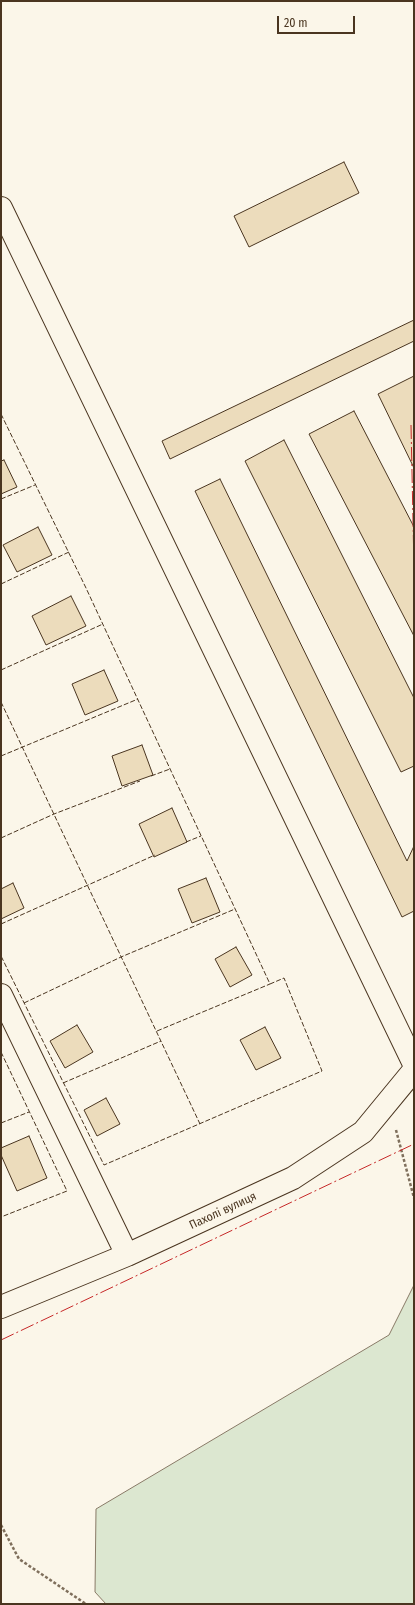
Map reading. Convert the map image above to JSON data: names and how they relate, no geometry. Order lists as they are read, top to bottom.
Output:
{
  "streets": {
    "street": ["Пахолі вулиця"]
  },
  "scale_bar": "20 m"
}
